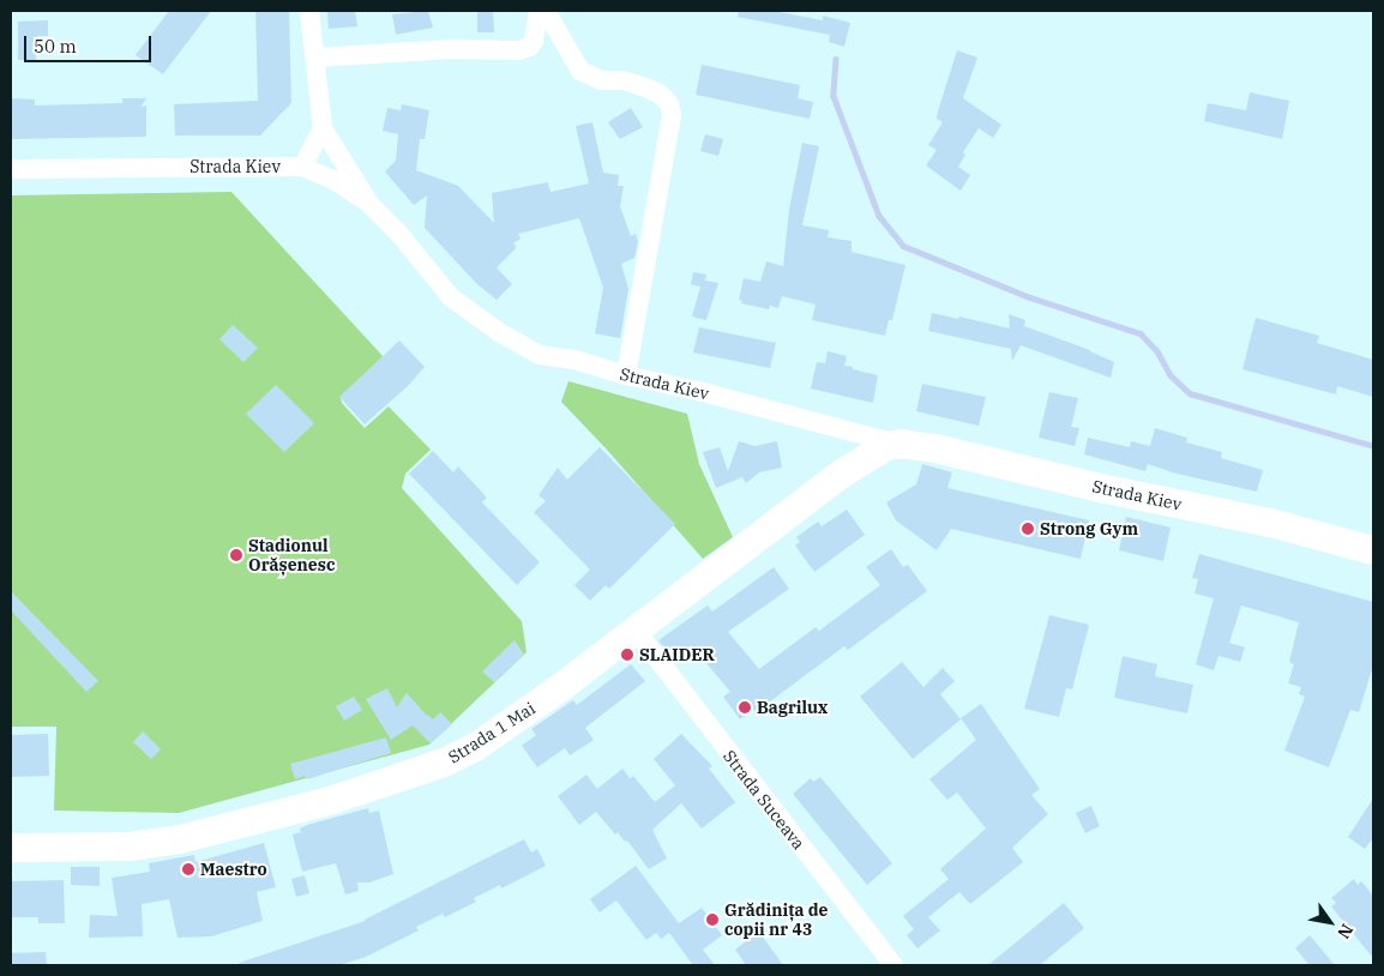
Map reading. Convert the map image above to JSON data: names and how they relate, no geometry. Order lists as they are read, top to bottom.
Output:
{
  "streets": {
    "main road": ["Strada Kiev", "Strada 1 Mai"],
    "street": ["Strada Suceava"]
  },
  "crossings": [
    ["Strada Kiev", "Strada 1 Mai"],
    ["Strada 1 Mai", "Strada Suceava"]
  ],
  "places": [
    "Strong Gym",
    "Stadionul Orășenesc",
    "SLAIDER",
    "Bagrilux",
    "Maestro",
    "Grădinița de copii nr 43"
  ],
  "scale_bar": "50 m",
  "north": "bottom right"
}
